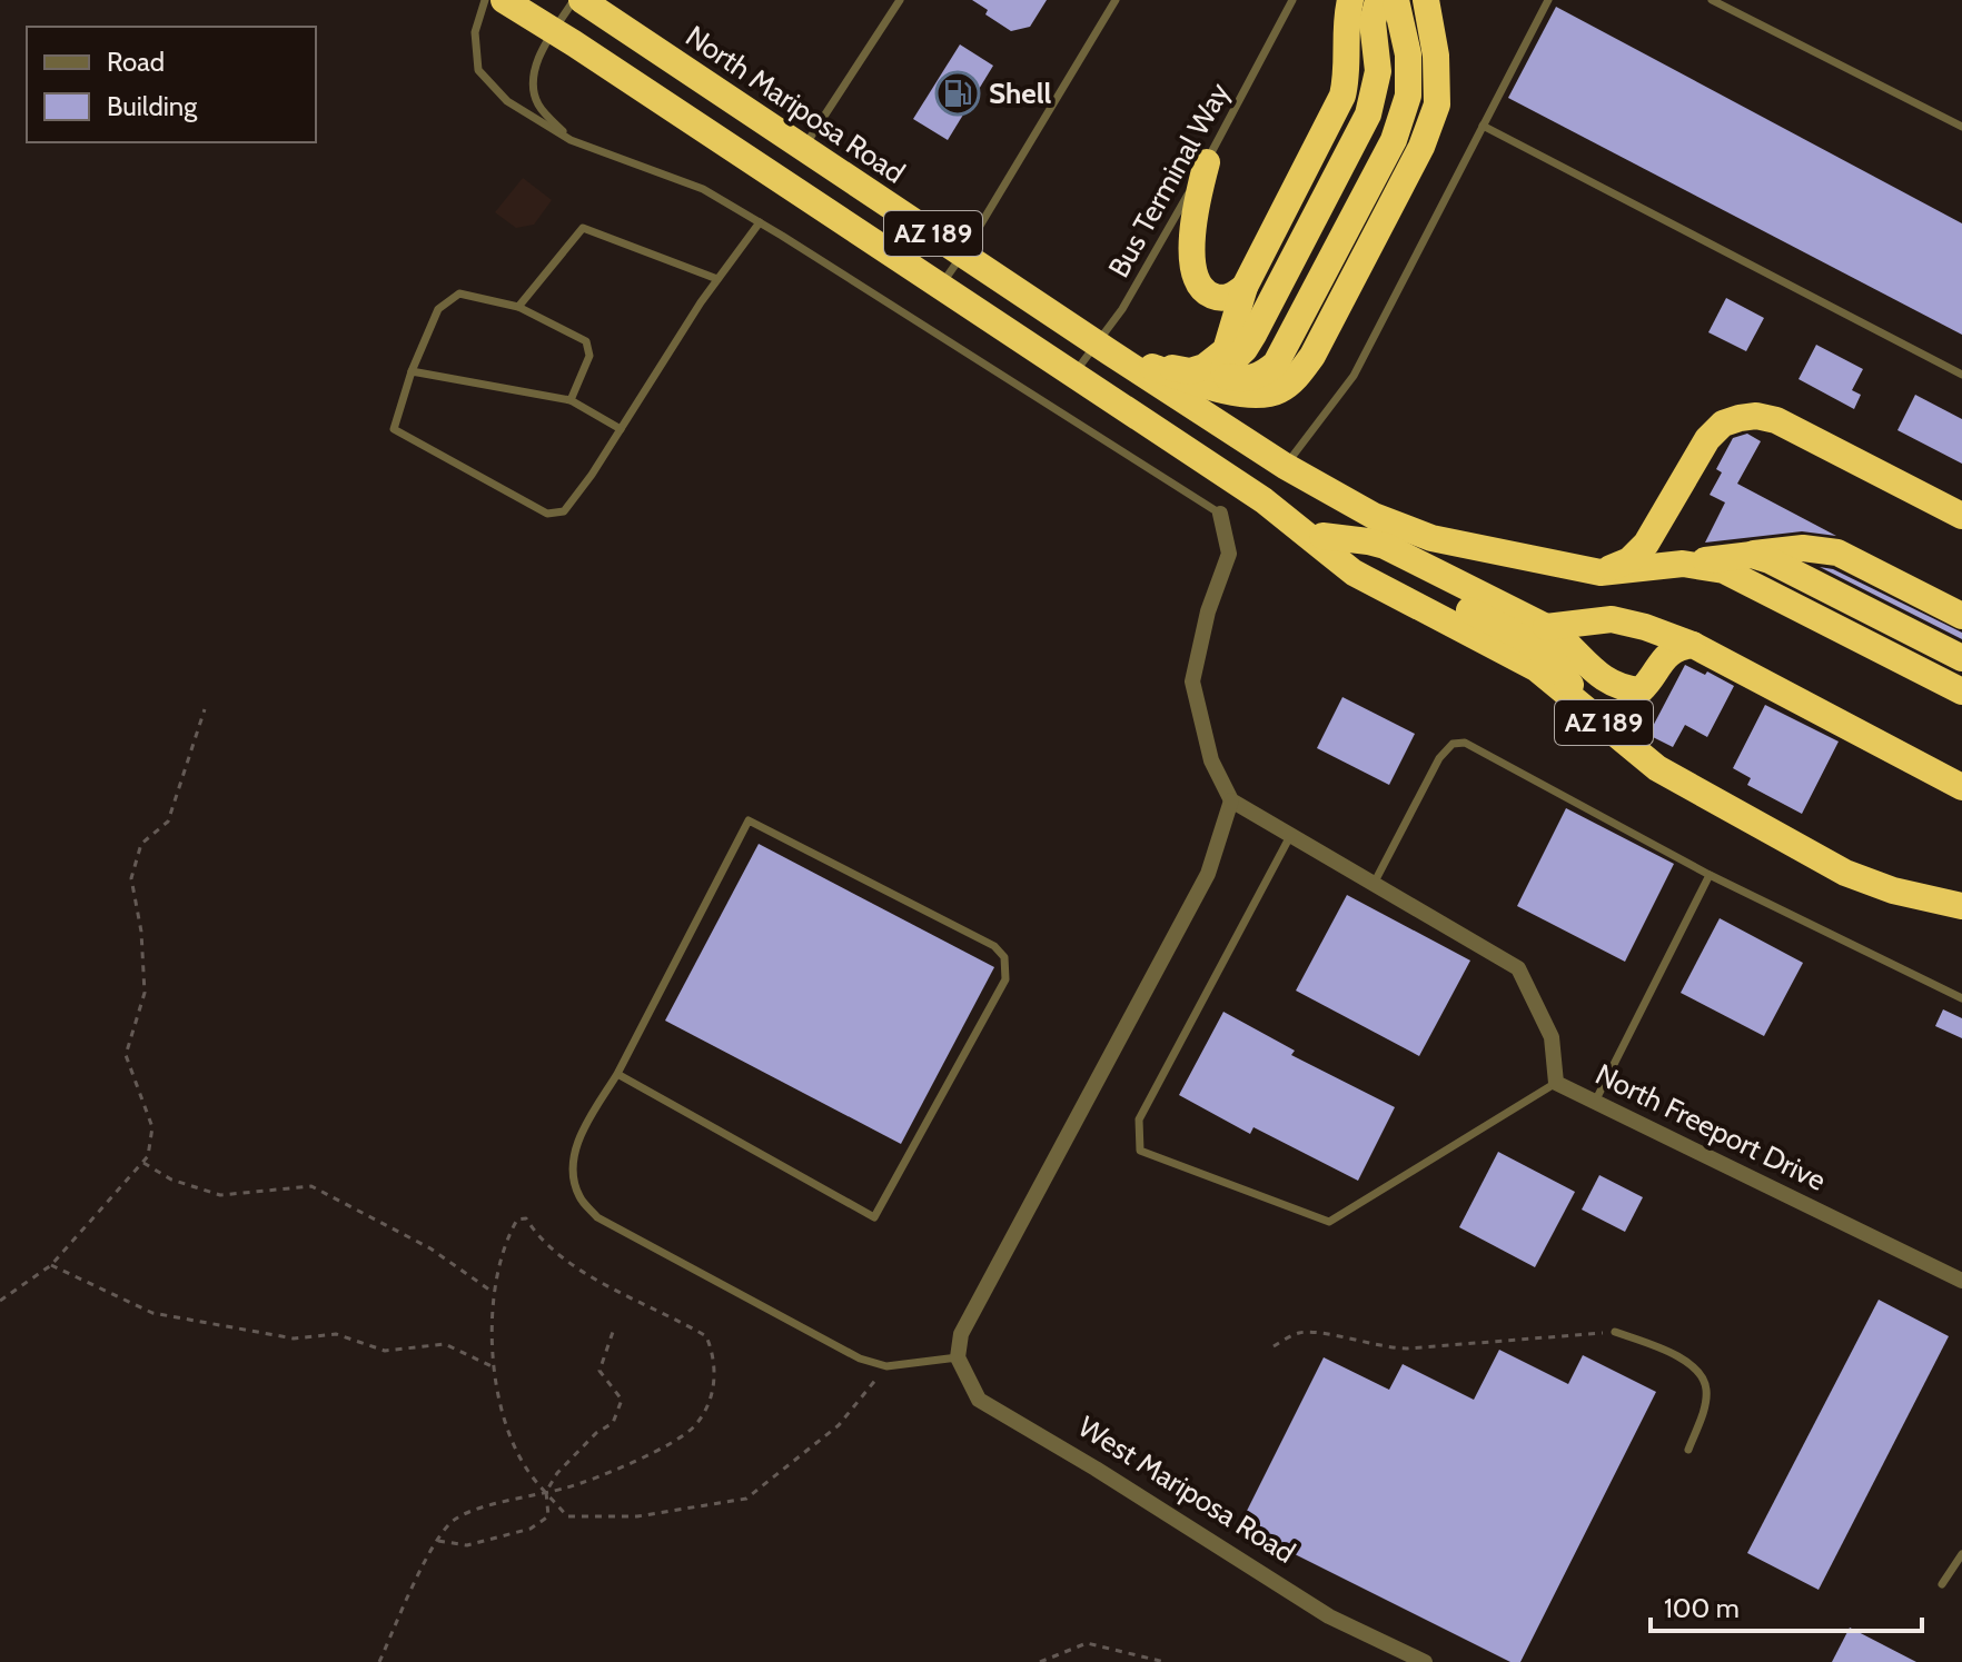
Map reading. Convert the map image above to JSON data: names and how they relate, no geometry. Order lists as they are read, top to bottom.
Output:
{
  "streets": {
    "highway": ["North Mariposa Road", "AZ 189"],
    "street": ["North Freeport Drive", "West Mariposa Road"],
    "lane": ["Bus Terminal Way"]
  },
  "crossings": [
    ["North Mariposa Road", "Bus Terminal Way"],
    ["North Mariposa Road", "AZ 189"],
    ["Bus Terminal Way", "AZ 189"]
  ],
  "places": {
    "fuel station": ["Shell"]
  },
  "legend": ["Road", "Building"],
  "scale_bar": "100 m"
}
